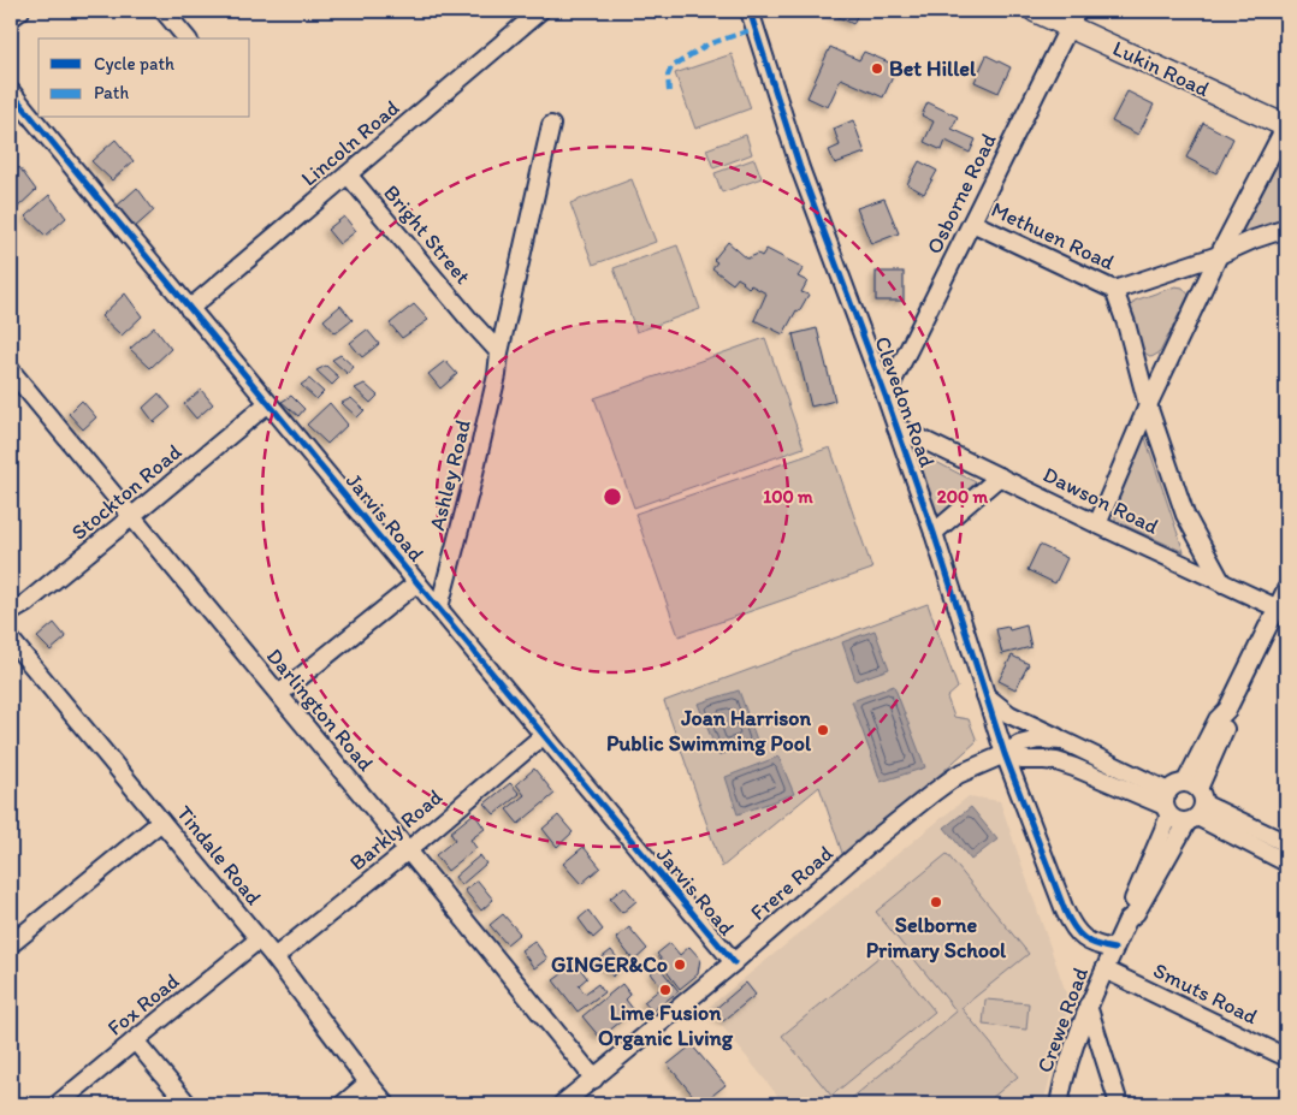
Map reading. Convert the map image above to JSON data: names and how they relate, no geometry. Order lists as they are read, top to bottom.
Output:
{
  "streets": {
    "main road": ["Lukin Road"],
    "street": [
      "Lincoln Road",
      "Osborne Road",
      "Bright Street",
      "Methuen Road",
      "Clevedon Road",
      "Ashley Road",
      "Stockton Road",
      "Dawson Road",
      "Jarvis Road",
      "Darlington Road",
      "Barkly Road",
      "Tindale Road",
      "Frere Road",
      "Smuts Road",
      "Fox Road",
      "Crewe Road"
    ]
  },
  "crossings": [
    ["Lukin Road", "Osborne Road"],
    ["Lincoln Road", "Bright Street"],
    ["Lincoln Road", "Jarvis Road"],
    ["Osborne Road", "Methuen Road"],
    ["Osborne Road", "Clevedon Road"],
    ["Bright Street", "Ashley Road"],
    ["Methuen Road", "Dawson Road"],
    ["Clevedon Road", "Dawson Road"],
    ["Clevedon Road", "Frere Road"],
    ["Clevedon Road", "Crewe Road"],
    ["Ashley Road", "Jarvis Road"],
    ["Stockton Road", "Jarvis Road"],
    ["Stockton Road", "Darlington Road"],
    ["Dawson Road", "Crewe Road"],
    ["Jarvis Road", "Barkly Road"],
    ["Jarvis Road", "Frere Road"],
    ["Darlington Road", "Barkly Road"],
    ["Darlington Road", "Frere Road"],
    ["Barkly Road", "Tindale Road"],
    ["Tindale Road", "Fox Road"],
    ["Smuts Road", "Crewe Road"]
  ],
  "places": [
    "Bet Hillel",
    "Joan Harrison Public Swimming Pool",
    "Selborne Primary School",
    "GINGER&Co",
    "Lime Fusion Organic Living"
  ],
  "legend": ["Cycle path", "Path"],
  "rings": ["100 m", "200 m"]
}
